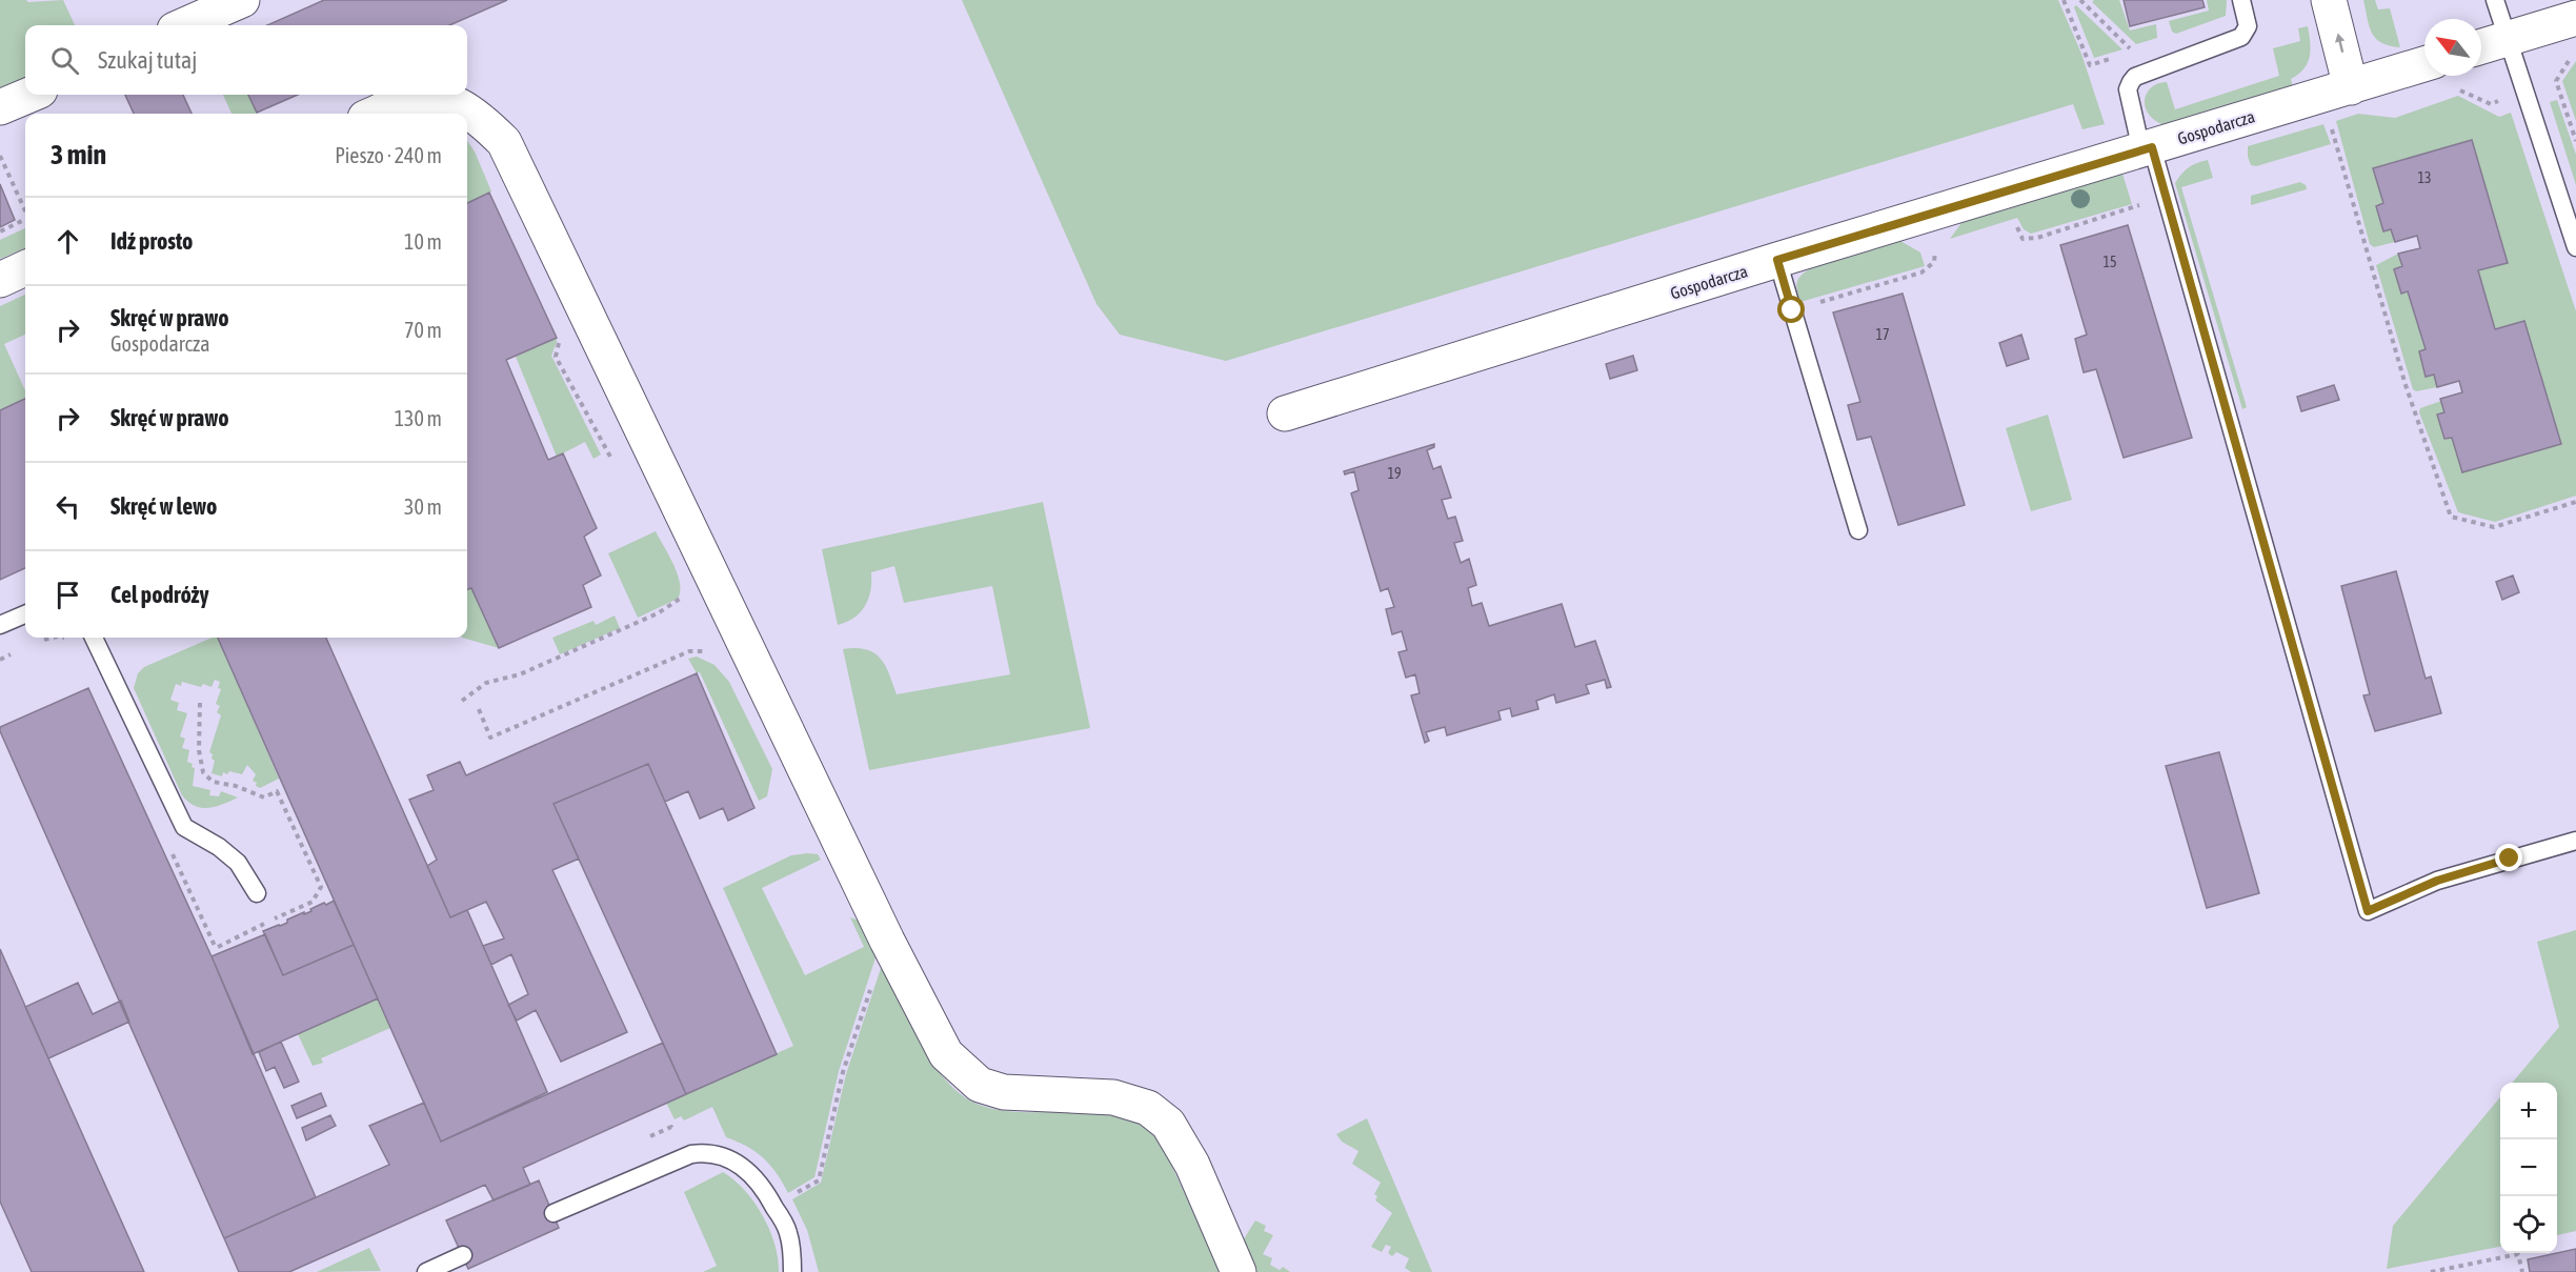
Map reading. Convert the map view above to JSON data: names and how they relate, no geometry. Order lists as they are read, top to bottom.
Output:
{
  "streets": {
    "street": ["Gospodarcza"]
  },
  "house_numbers": [
    "13",
    "15",
    "17",
    "19"
  ],
  "north": "top left",
  "page": {
    "search": "Szukaj tutaj",
    "heading": ["3 min", "Pieszo · 240 m"],
    "list": [
      ["Idź prosto", "10 m"],
      ["Skręć w prawo", "Gospodarcza", "70 m"],
      ["Skręć w prawo", "130 m"],
      ["Skręć w lewo", "30 m"],
      "Cel podróży"
    ],
    "map_buttons": ["+", "−"]
  }
}
